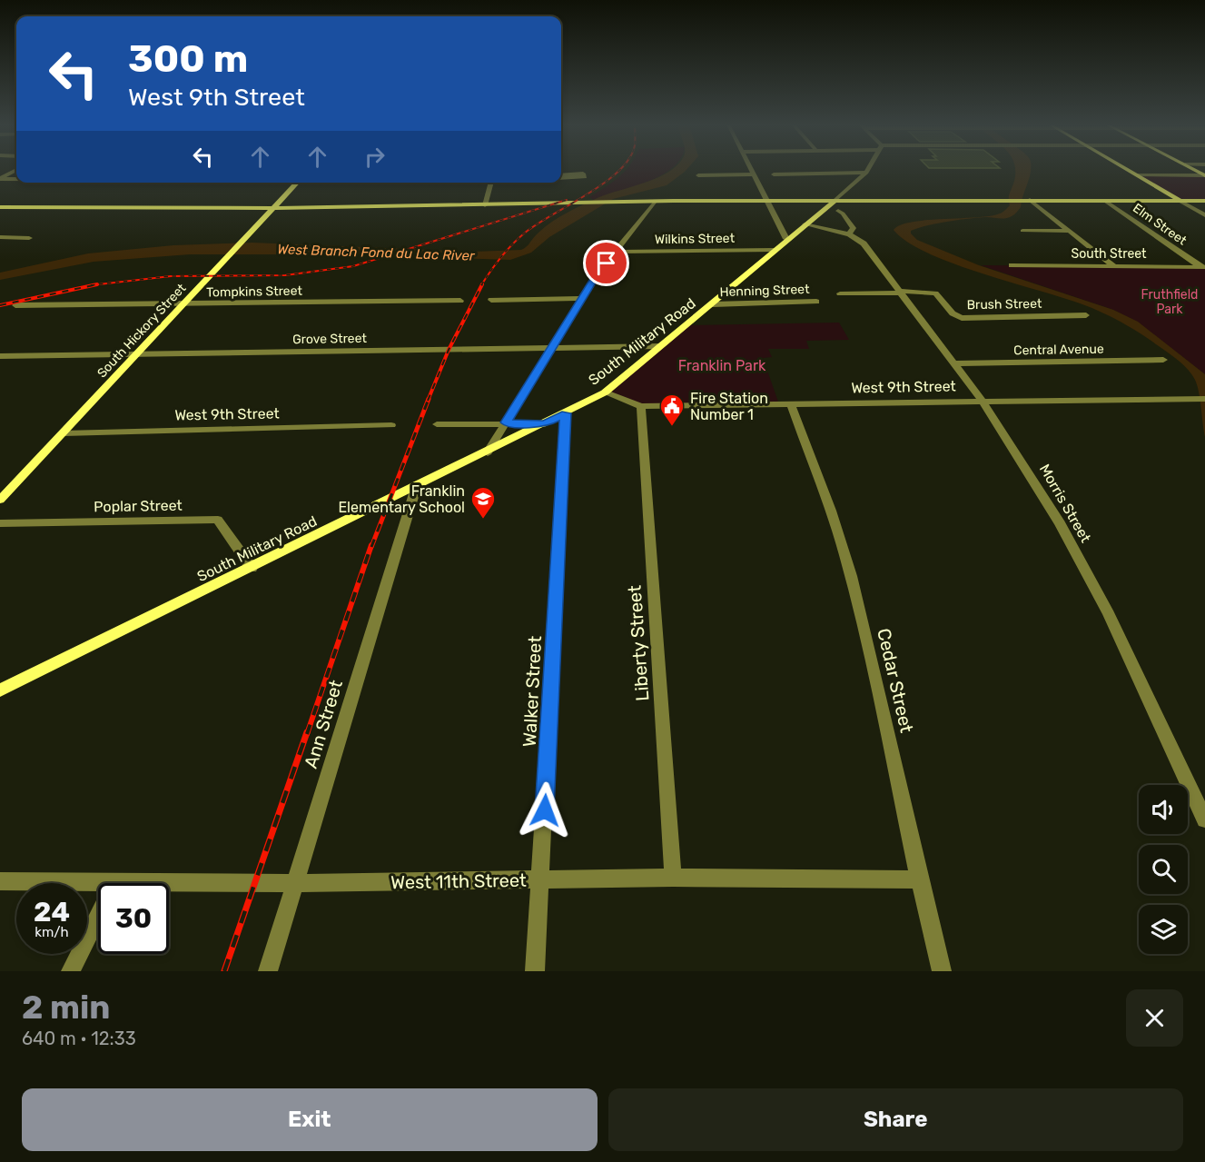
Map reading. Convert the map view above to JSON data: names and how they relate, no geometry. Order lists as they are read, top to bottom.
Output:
{
  "streets": {
    "street": [
      "Elm Street",
      "Wilkins Street",
      "South Street",
      "Henning Street",
      "Tompkins Street",
      "Brush Street",
      "South Hickory Street",
      "Grove Street",
      "South Military Road",
      "Central Avenue",
      "West 9th Street",
      "Morris Street",
      "Poplar Street",
      "Liberty Street",
      "Cedar Street",
      "Walker Street",
      "Ann Street",
      "West 11th Street"
    ]
  },
  "crossings": [
    ["Elm Street", "South Street"],
    ["Wilkins Street", "South Military Road"],
    ["Henning Street", "South Military Road"],
    ["Tompkins Street", "South Hickory Street"],
    ["Brush Street", "Morris Street"],
    ["South Hickory Street", "Grove Street"],
    ["South Hickory Street", "West 9th Street"],
    ["Grove Street", "South Military Road"],
    ["South Military Road", "West 9th Street"],
    ["South Military Road", "Morris Street"],
    ["South Military Road", "Poplar Street"],
    ["South Military Road", "Walker Street"],
    ["South Military Road", "Ann Street"],
    ["Central Avenue", "Morris Street"],
    ["West 9th Street", "Morris Street"],
    ["West 9th Street", "Liberty Street"],
    ["West 9th Street", "Cedar Street"],
    ["Liberty Street", "West 11th Street"],
    ["Cedar Street", "West 11th Street"],
    ["Walker Street", "West 11th Street"],
    ["Ann Street", "West 11th Street"]
  ],
  "water": ["West Branch Fond du Lac River"],
  "parks": ["Fruthfield Park", "Franklin Park"],
  "places": {
    "public building": ["Fire Station Number 1"],
    "school or university": ["Franklin Elementary School"]
  },
  "page": {
    "turn": ["300 m", "West 9th Street"],
    "speed": "24 km/h",
    "limit": "30",
    "heading": ["2 min", "640 m · 12:33"],
    "buttons": ["Exit", "Share"]
  }
}
